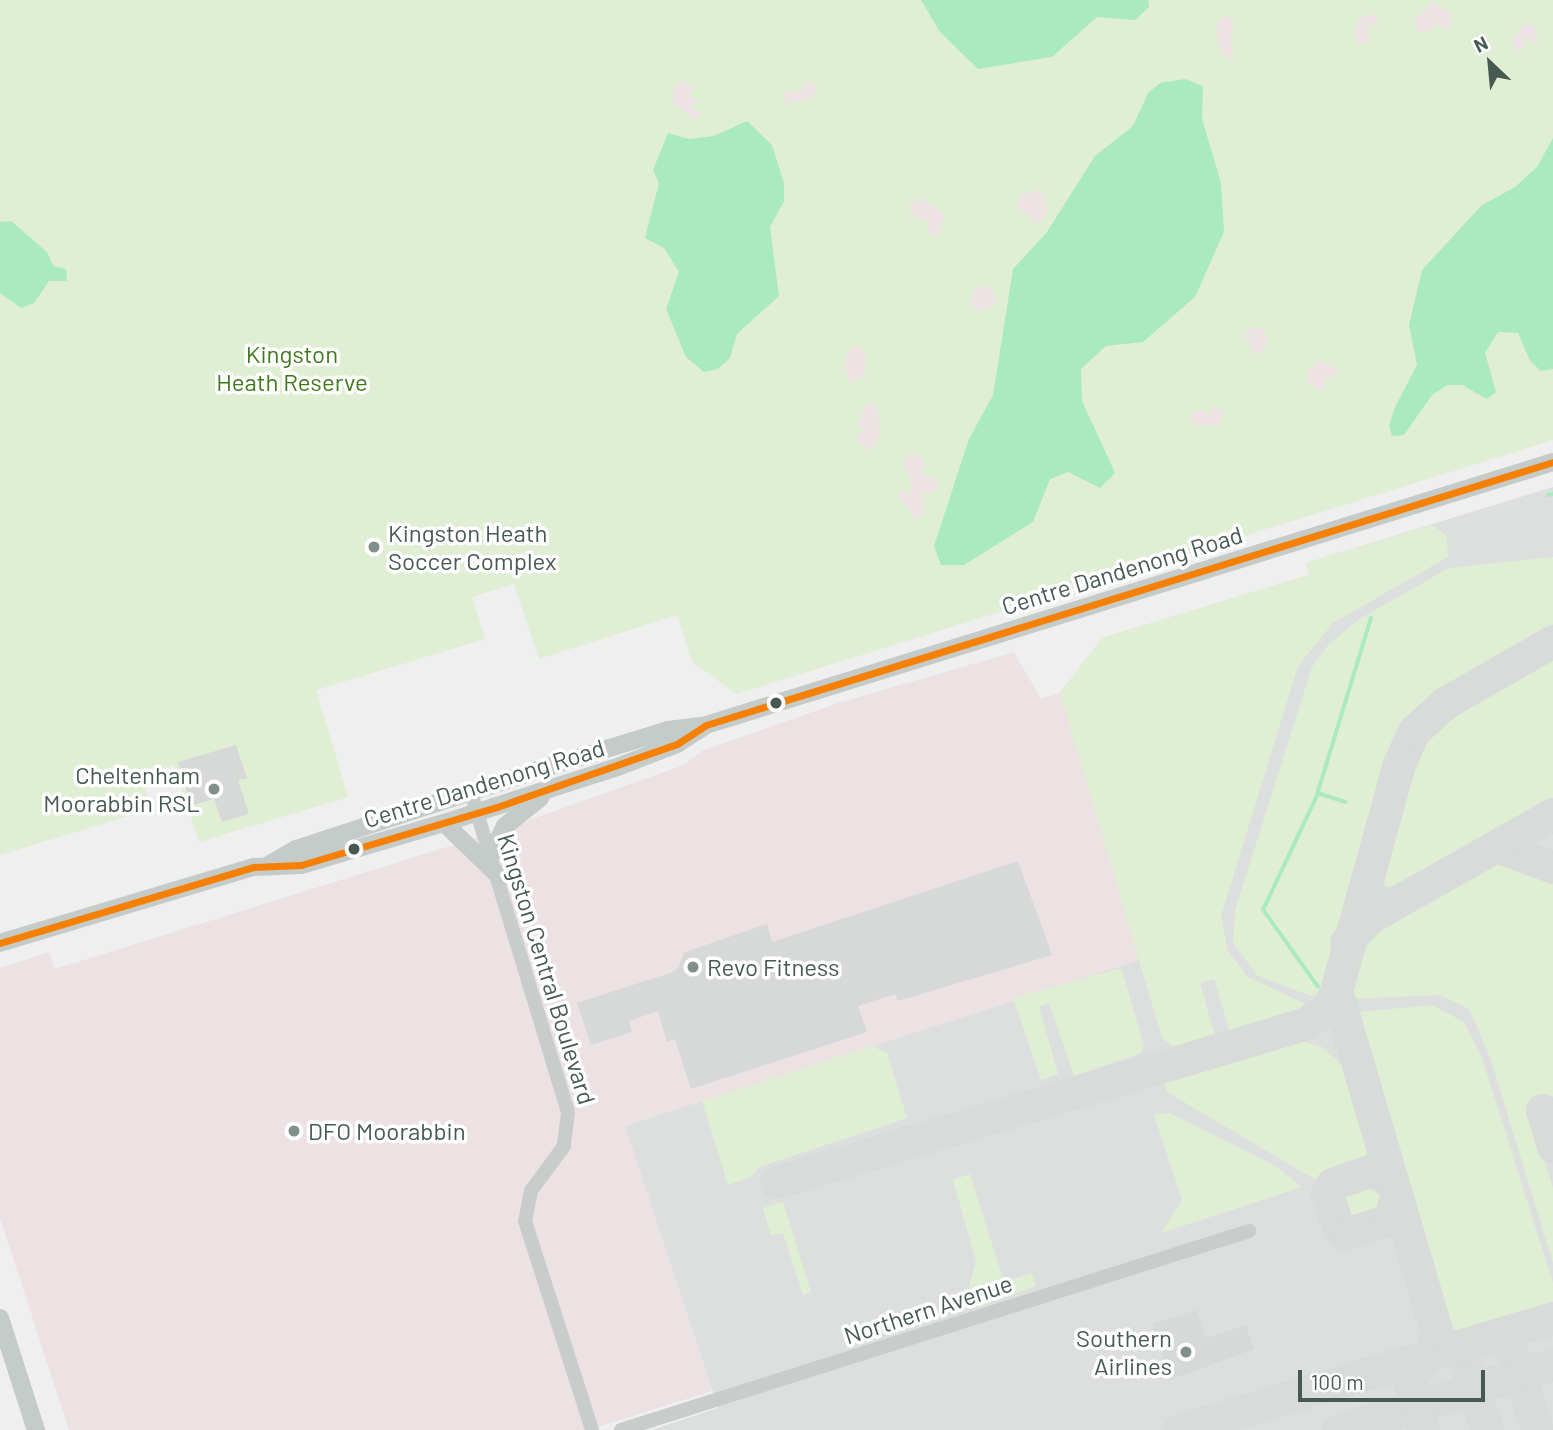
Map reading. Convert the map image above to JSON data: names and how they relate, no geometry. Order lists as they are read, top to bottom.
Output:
{
  "streets": {
    "main road": ["Centre Dandenong Road"],
    "street": ["Kingston Central Boulevard", "Northern Avenue"]
  },
  "crossings": [
    ["Centre Dandenong Road", "Kingston Central Boulevard"]
  ],
  "parks": ["Kingston Heath Reserve"],
  "places": [
    "Kingston Heath Soccer Complex",
    "Cheltenham Moorabbin RSL",
    "Revo Fitness",
    "DFO Moorabbin",
    "Southern Airlines"
  ],
  "scale_bar": "100 m",
  "north": "top left"
}
